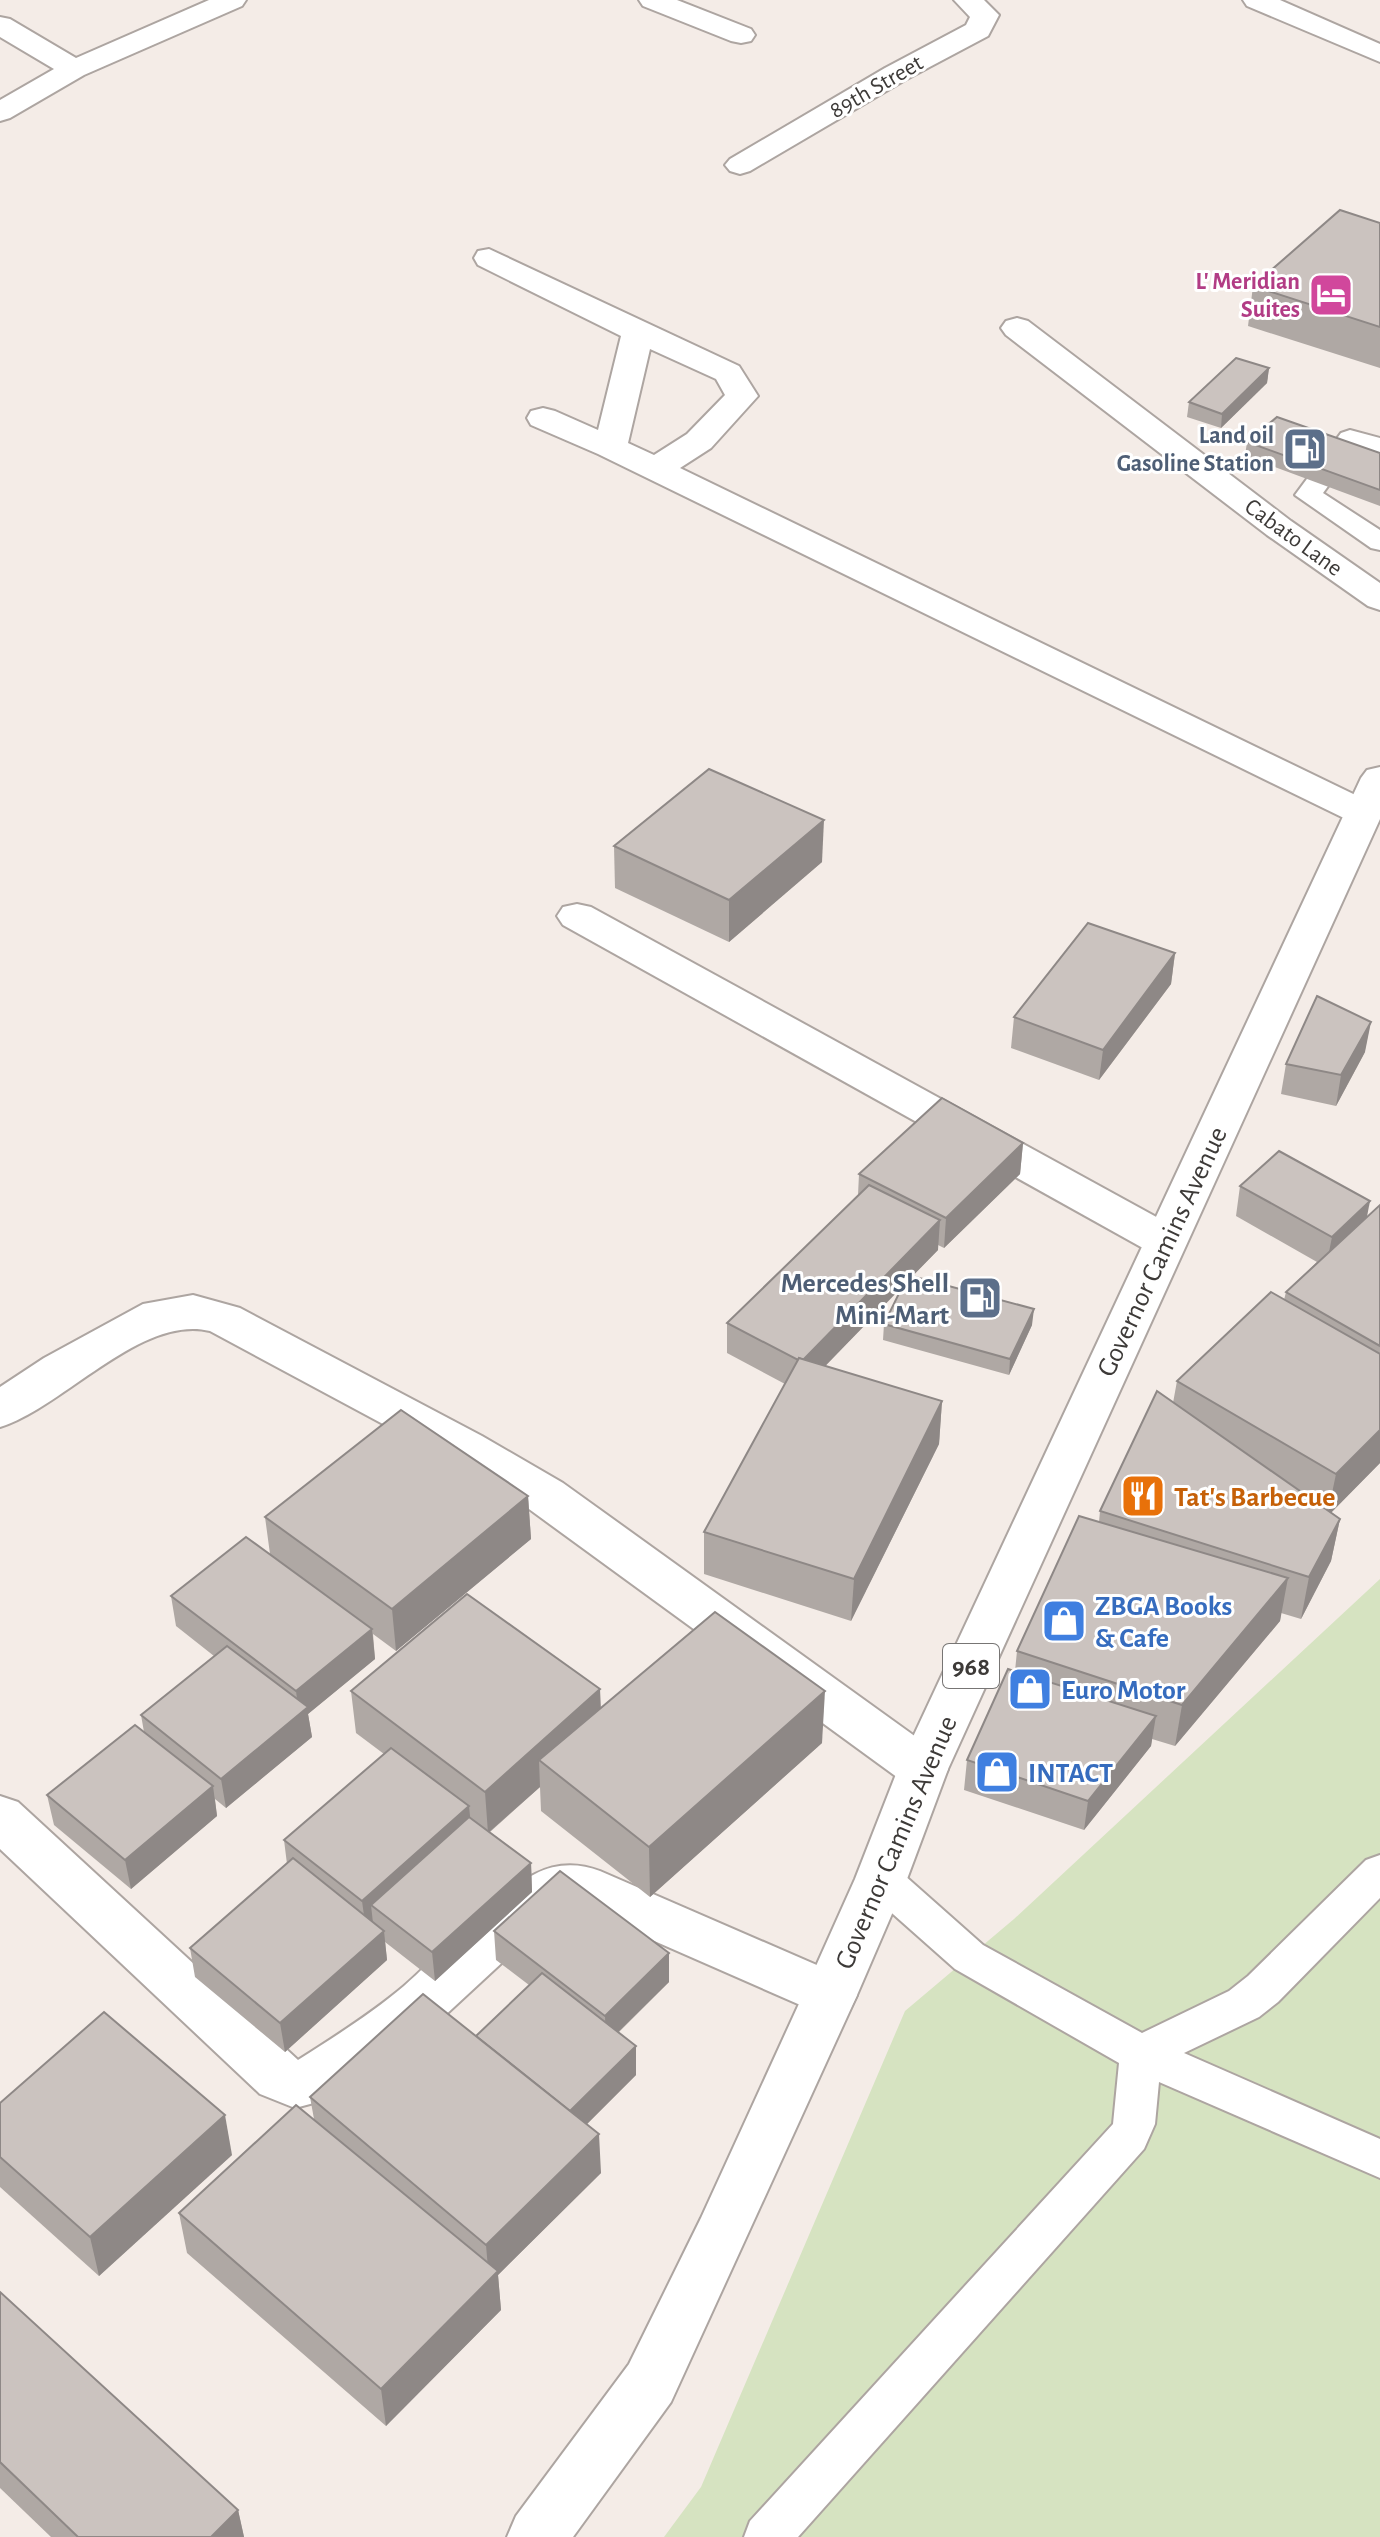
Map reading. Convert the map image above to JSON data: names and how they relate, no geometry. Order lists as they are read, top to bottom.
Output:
{
  "streets": {
    "street": [
      "89th Street",
      "Cabato Lane",
      "Governor Camins Avenue",
      "968"
    ]
  },
  "places": {
    "hotel": ["L' Meridian Suites"],
    "fuel station": ["Land oil Gasoline Station", "Mercedes Shell Mini-Mart"],
    "restaurant": ["Tat's Barbecue"],
    "shop": ["ZBGA Books & Cafe", "Euro Motor", "INTACT"]
  }
}
